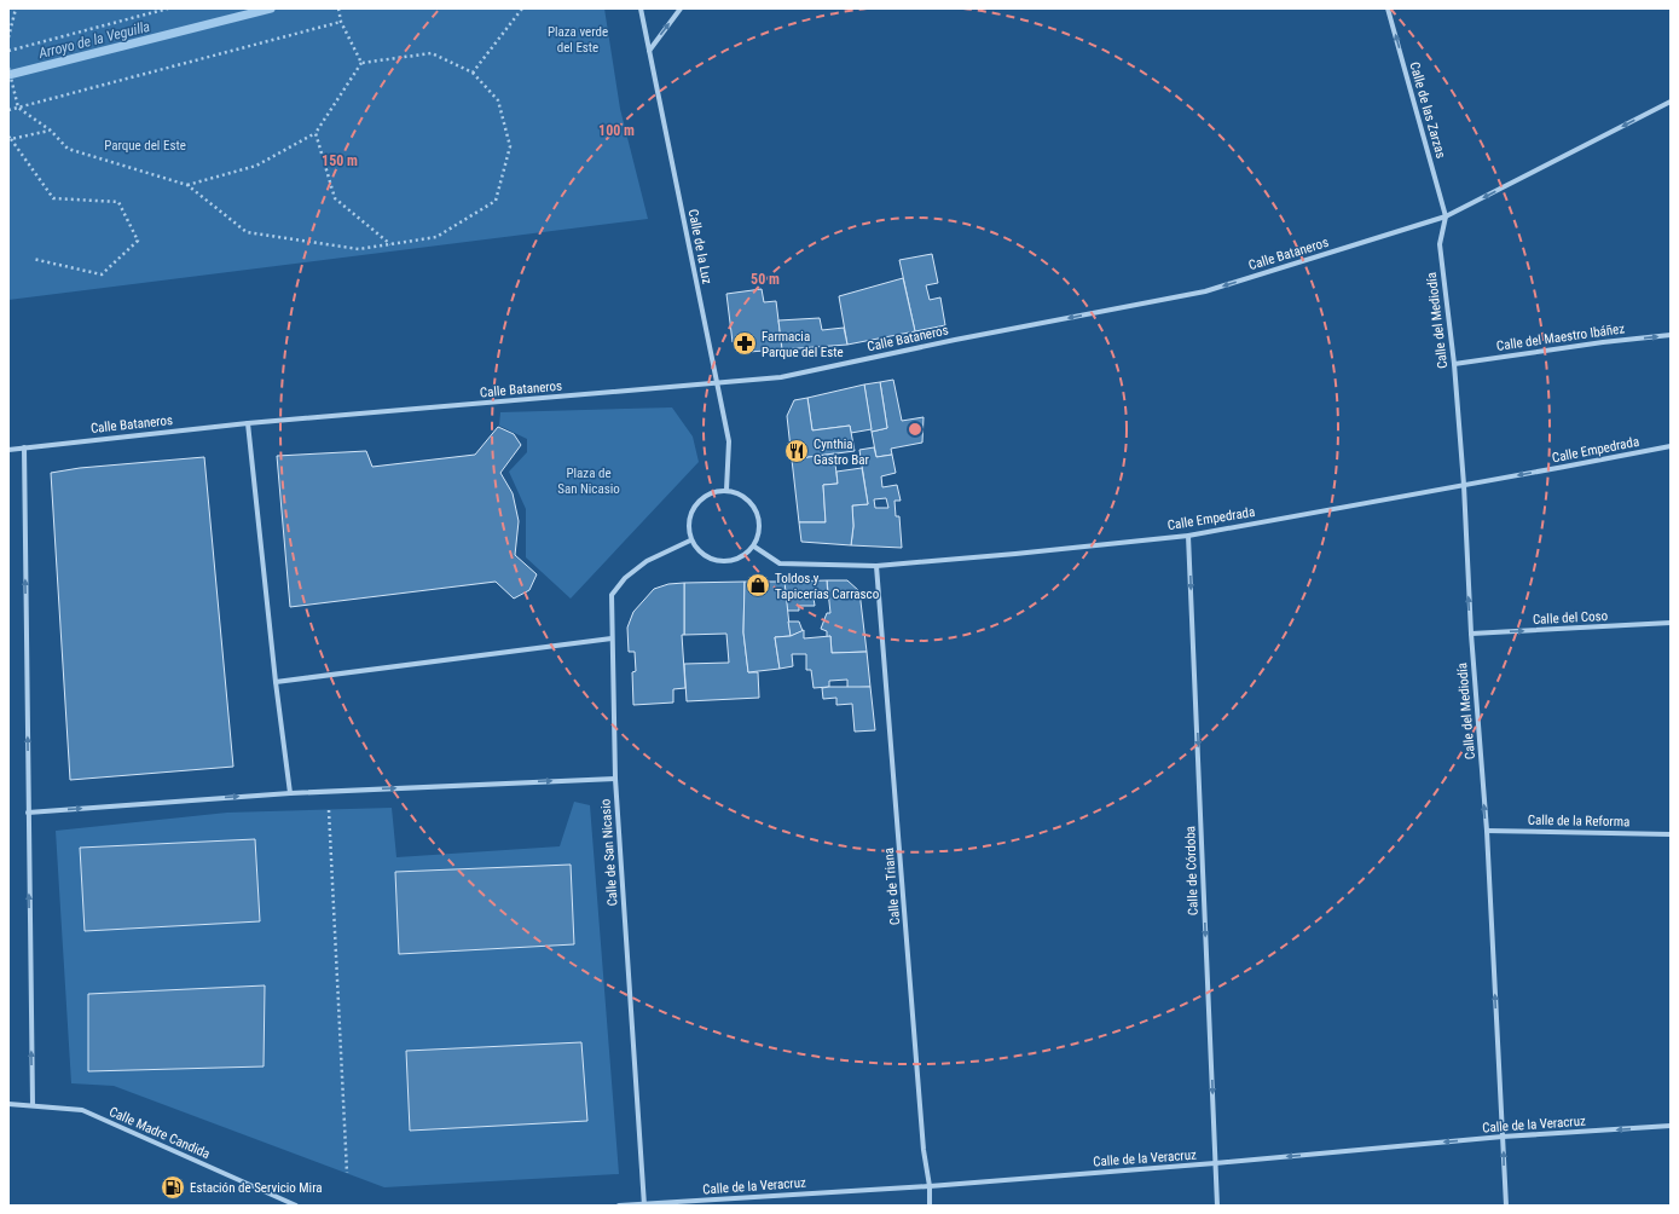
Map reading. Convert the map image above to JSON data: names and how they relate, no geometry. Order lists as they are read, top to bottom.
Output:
{
  "streets": {
    "street": [
      "Calle de las Zarzas",
      "Calle de la Luz",
      "Calle Bataneros",
      "Calle del Mediodía",
      "Calle del Maestro Ibáñez",
      "Calle Empedrada",
      "Calle del Coso",
      "Calle de la Reforma",
      "Calle de San Nicasio",
      "Calle de Córdoba",
      "Calle de Triana",
      "Calle de la Veracruz",
      "Calle Madre Candida"
    ]
  },
  "crossings": [
    ["Calle de las Zarzas", "Calle Bataneros"],
    ["Calle de las Zarzas", "Calle del Mediodía"],
    ["Calle de la Luz", "Calle Bataneros"],
    ["Calle de la Luz", "Calle Empedrada"],
    ["Calle de la Luz", "Calle de San Nicasio"],
    ["Calle Bataneros", "Calle del Mediodía"],
    ["Calle del Mediodía", "Calle del Maestro Ibáñez"],
    ["Calle del Mediodía", "Calle Empedrada"],
    ["Calle del Mediodía", "Calle del Coso"],
    ["Calle del Mediodía", "Calle de la Reforma"],
    ["Calle del Mediodía", "Calle de la Veracruz"],
    ["Calle Empedrada", "Calle de San Nicasio"],
    ["Calle Empedrada", "Calle de Córdoba"],
    ["Calle Empedrada", "Calle de Triana"],
    ["Calle de San Nicasio", "Calle de la Veracruz"],
    ["Calle de Córdoba", "Calle de la Veracruz"],
    ["Calle de Triana", "Calle de la Veracruz"]
  ],
  "one_way": [
    "Calle de las Zarzas",
    "Calle Bataneros",
    "Calle del Mediodía",
    "Calle del Maestro Ibáñez",
    "Calle del Coso",
    "Calle de Córdoba",
    "Calle de la Veracruz"
  ],
  "water": ["Arroyo de la Veguilla"],
  "parks": ["Plaza verde del Este", "Parque del Este", "Plaza de San Nicasio"],
  "places": {
    "pharmacy": ["Farmacia Parque del Este"],
    "restaurant": ["Cynthia Gastro Bar"],
    "shop": ["Toldos y Tapicerías Carrasco"],
    "fuel station": ["Estación de Servicio Mira"]
  },
  "rings": ["100 m", "150 m", "50 m"]
}
